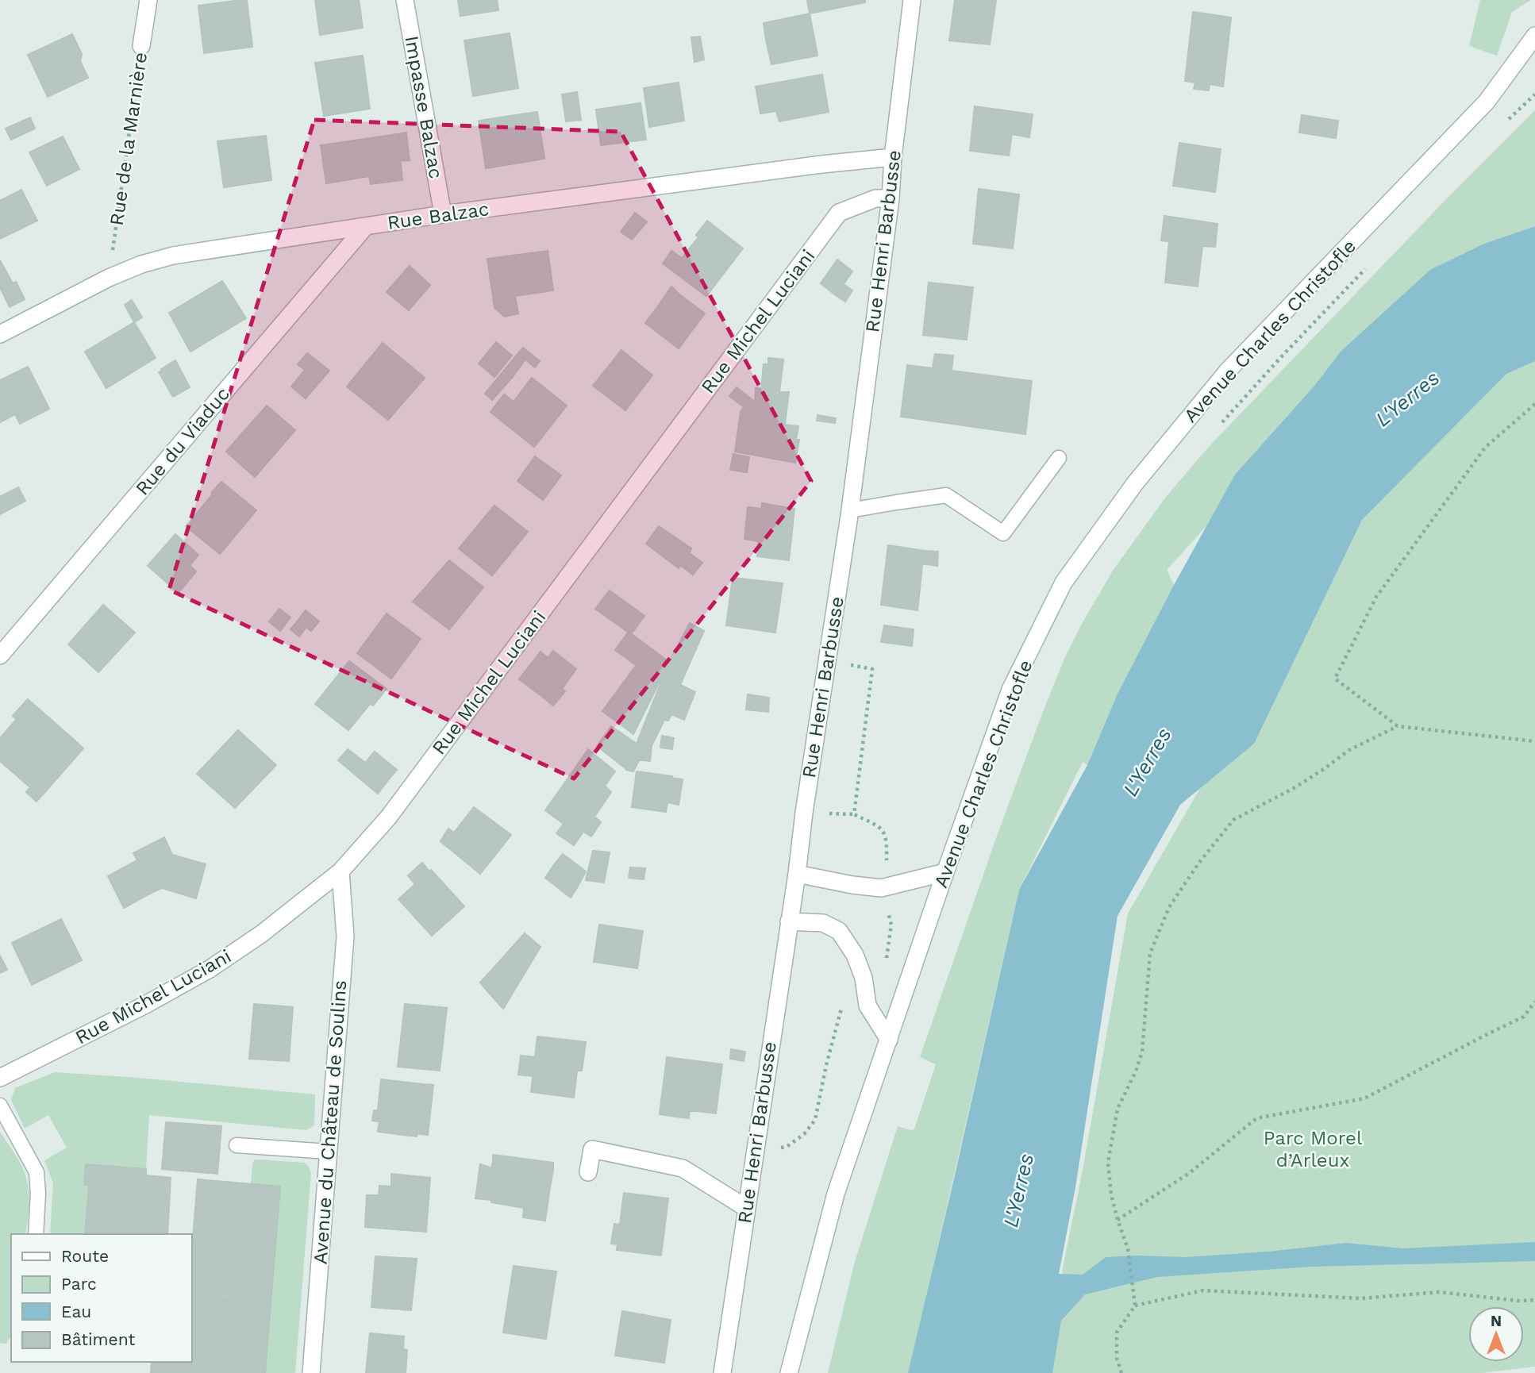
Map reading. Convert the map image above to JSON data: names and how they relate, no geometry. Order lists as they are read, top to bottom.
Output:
{
  "streets": {
    "street": [
      "Impasse Balzac",
      "Rue de la Marnière",
      "Rue Balzac",
      "Rue Henri Barbusse",
      "Rue Michel Luciani",
      "Avenue Charles Christofle",
      "Rue du Viaduc",
      "Avenue du Château de Soulins"
    ]
  },
  "crossings": [
    ["Impasse Balzac", "Rue Balzac"],
    ["Rue de la Marnière", "Rue Balzac"],
    ["Rue Balzac", "Rue Henri Barbusse"],
    ["Rue Balzac", "Rue du Viaduc"],
    ["Rue Henri Barbusse", "Rue Michel Luciani"],
    ["Rue Michel Luciani", "Avenue du Château de Soulins"]
  ],
  "water": ["L'Yerres"],
  "parks": ["Parc Morel d’Arleux"],
  "legend": [
    "Route",
    "Parc",
    "Eau",
    "Bâtiment"
  ],
  "north": "top"
}
